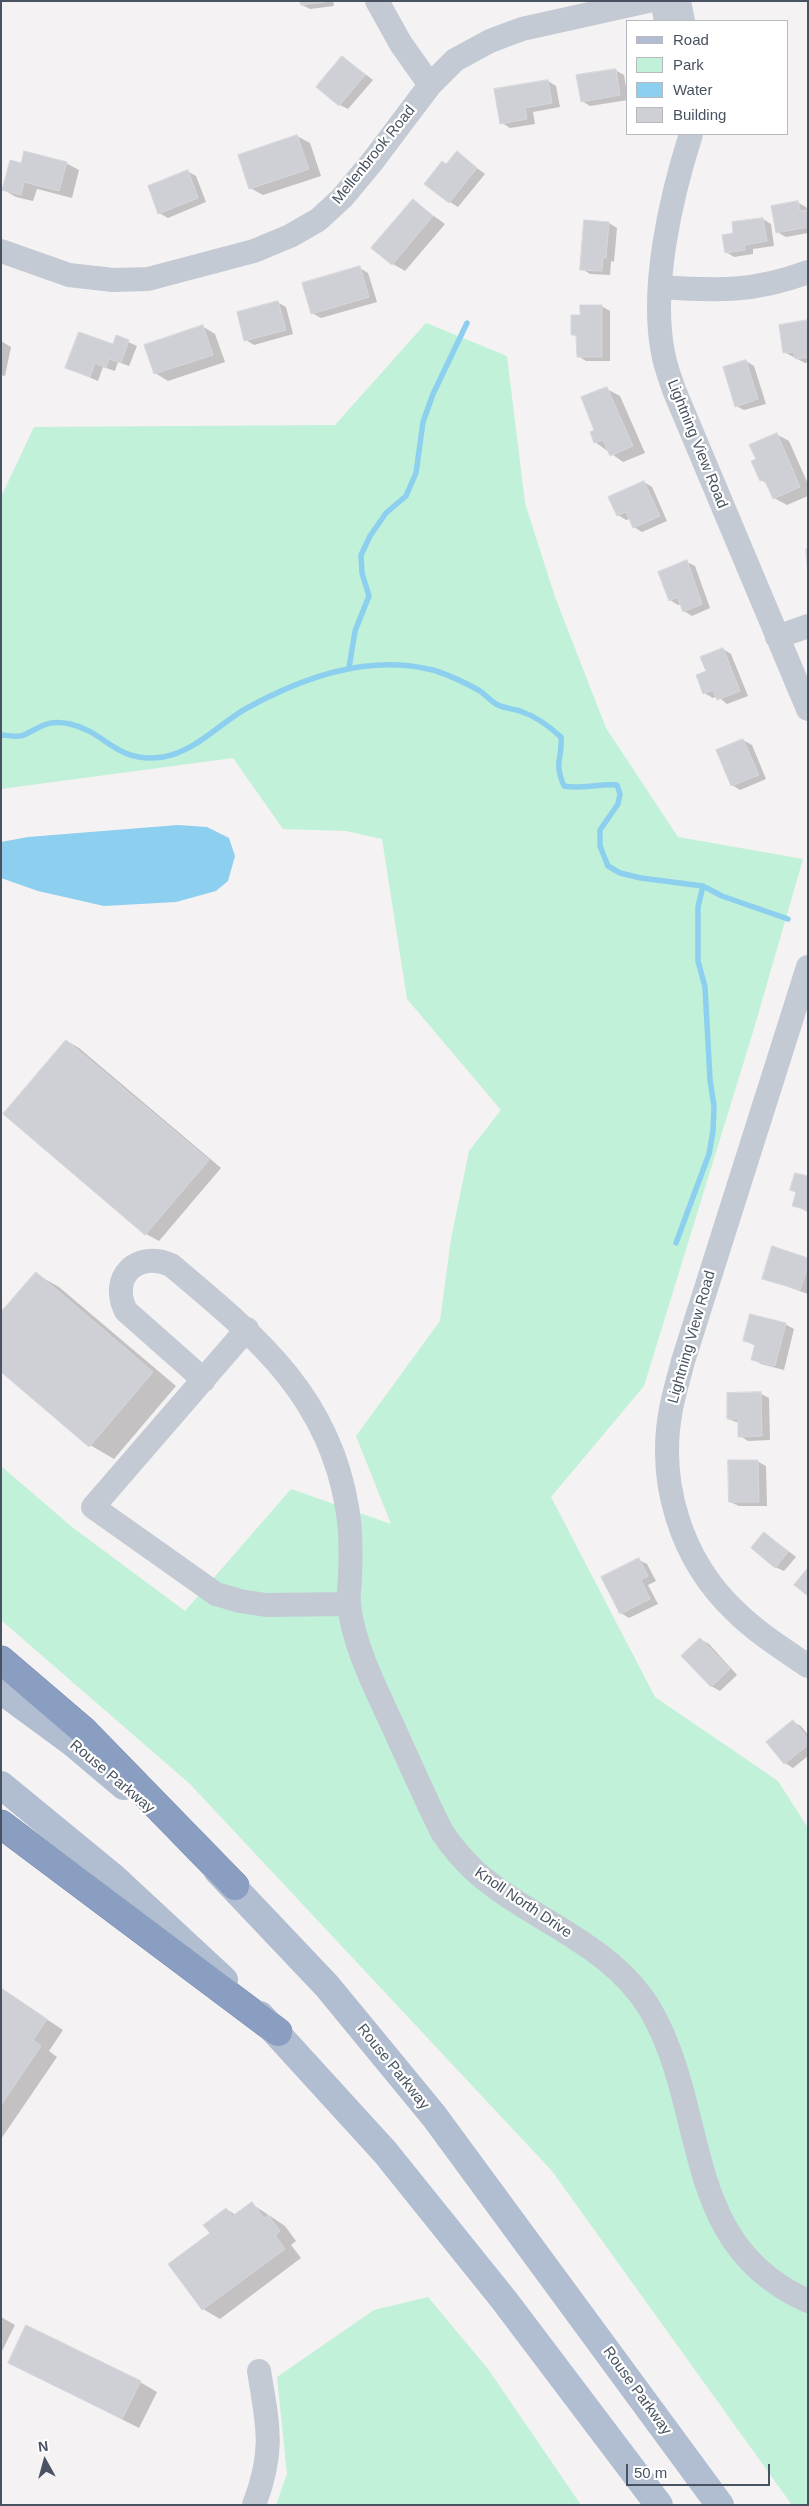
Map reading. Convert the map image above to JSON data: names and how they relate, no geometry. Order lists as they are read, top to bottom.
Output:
{
  "streets": {
    "main road": ["Rouse Parkway"],
    "street": ["Mellenbrook Road", "Lightning View Road", "Knoll North Drive"]
  },
  "legend": [
    "Road",
    "Park",
    "Water",
    "Building"
  ],
  "scale_bar": "50 m",
  "north": "top"
}
